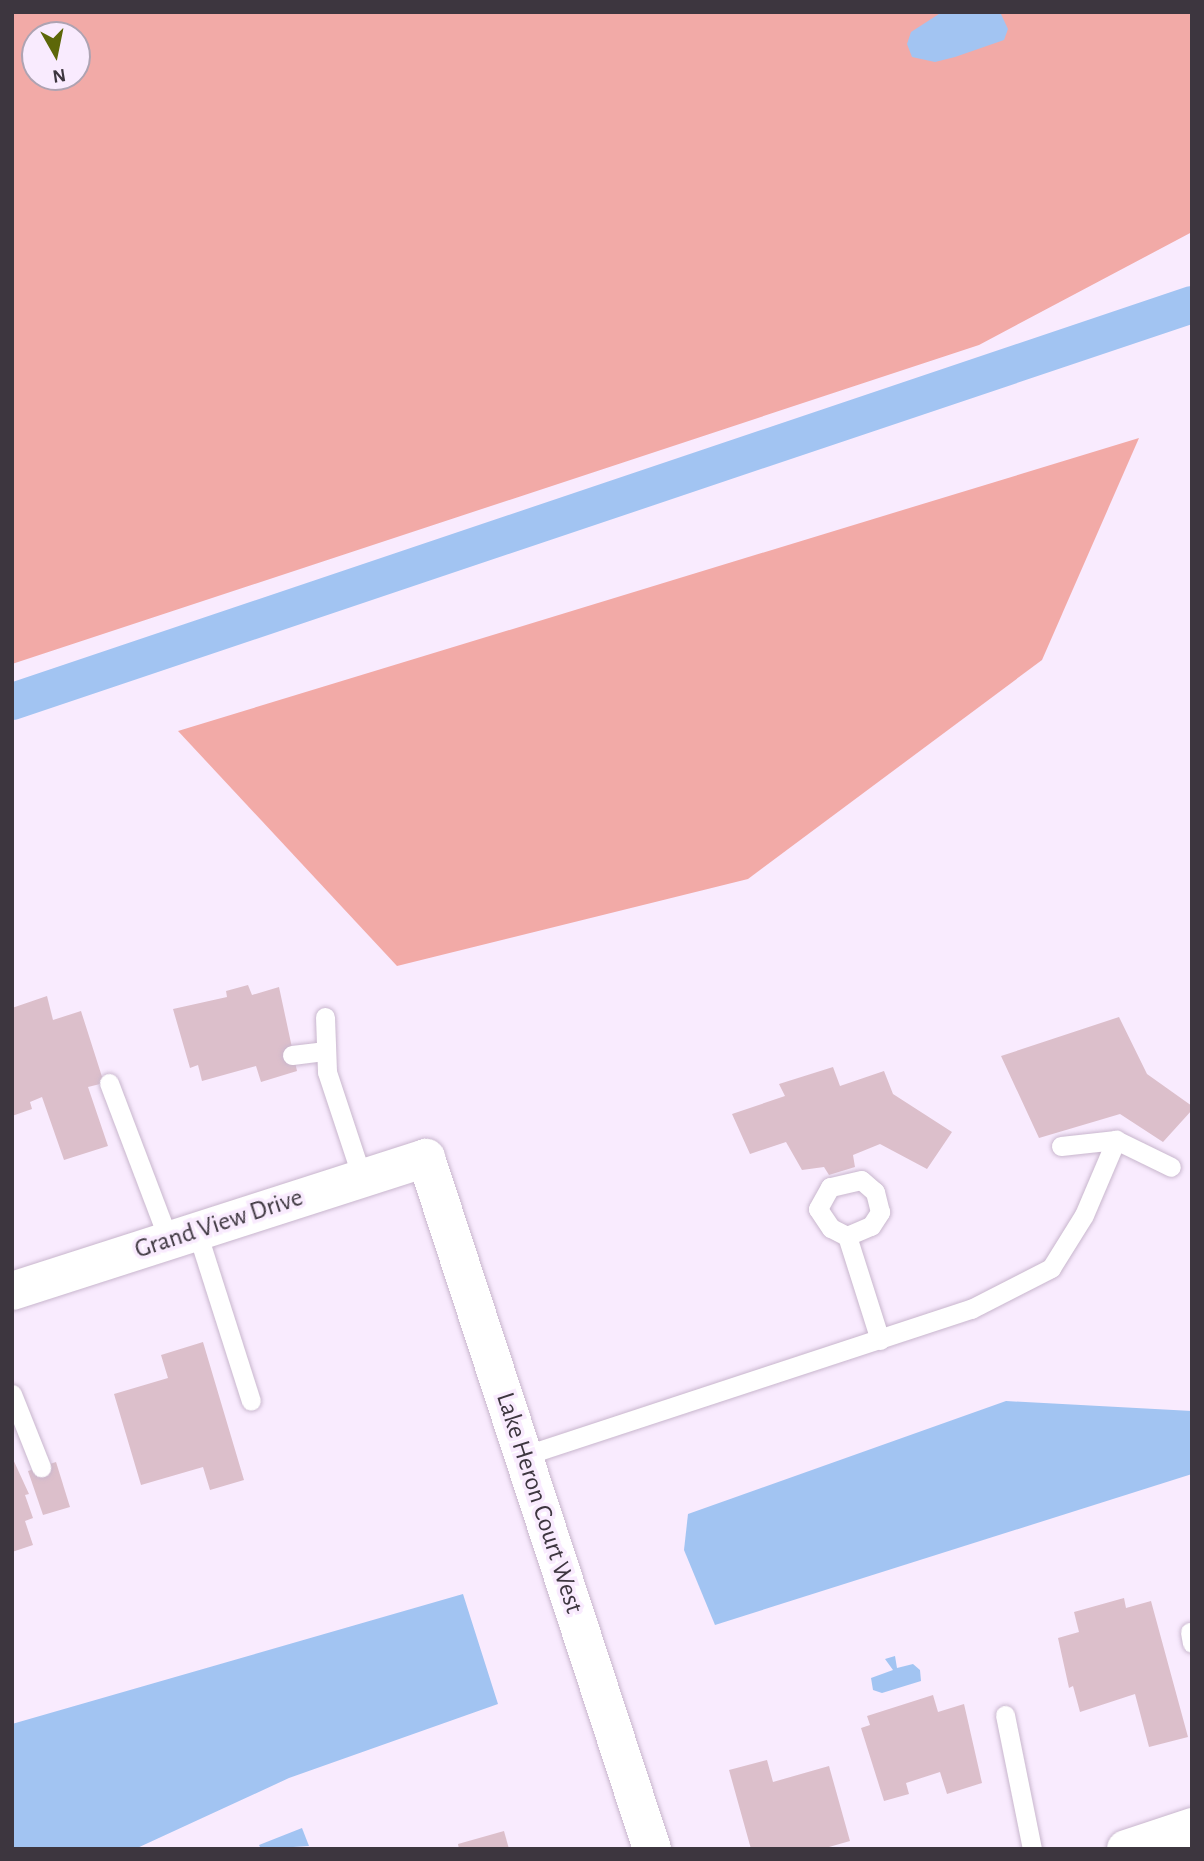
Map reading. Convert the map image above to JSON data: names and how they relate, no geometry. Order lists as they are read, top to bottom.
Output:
{
  "streets": {
    "street": ["Grand View Drive", "Lake Heron Court West"]
  },
  "crossings": [
    ["Grand View Drive", "Lake Heron Court West"]
  ],
  "north": "bottom"
}
